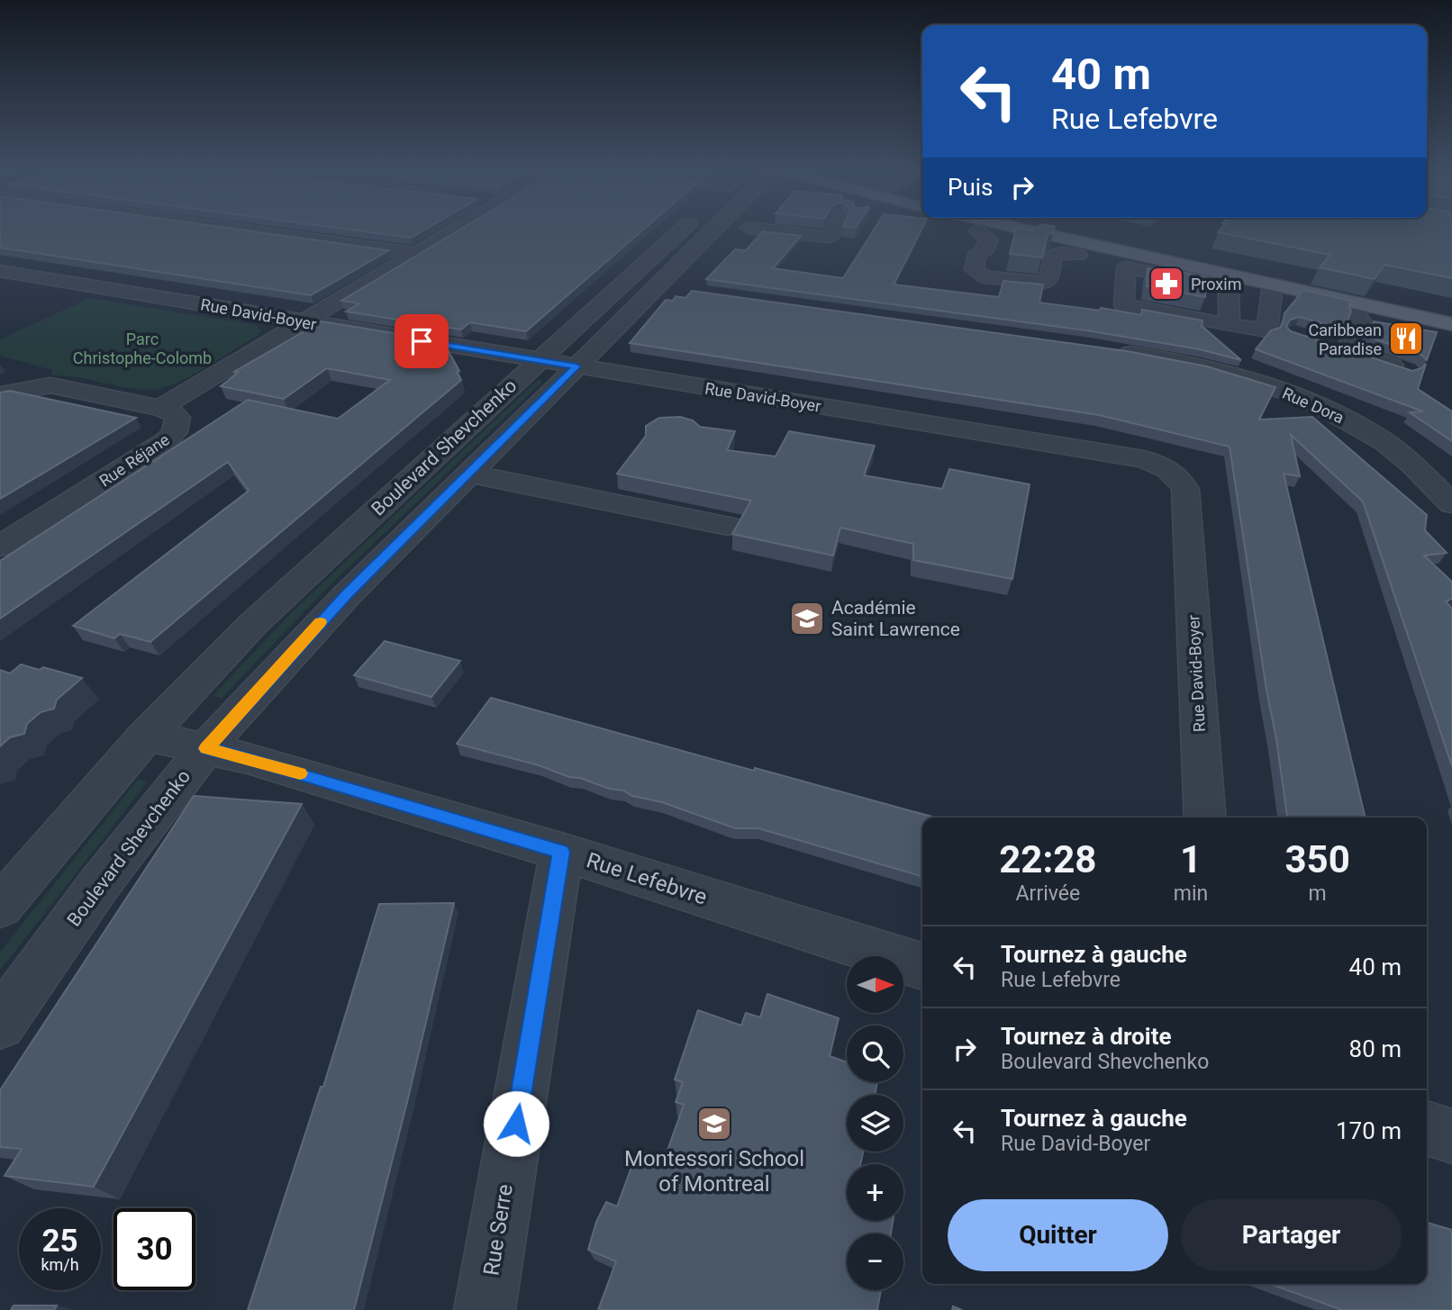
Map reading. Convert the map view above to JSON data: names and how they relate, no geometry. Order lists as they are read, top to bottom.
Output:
{
  "streets": {
    "street": [
      "Rue David-Boyer",
      "Rue Dora",
      "Boulevard Shevchenko",
      "Rue Réjane",
      "Rue Lefebvre",
      "Rue Serre"
    ]
  },
  "crossings": [
    ["Rue David-Boyer", "Boulevard Shevchenko"],
    ["Rue David-Boyer", "Rue Réjane"],
    ["Boulevard Shevchenko", "Rue Lefebvre"],
    ["Rue Lefebvre", "Rue Serre"]
  ],
  "parks": ["Parc Christophe-Colomb"],
  "places": {
    "pharmacy": ["Proxim"],
    "restaurant": ["Caribbean Paradise"],
    "school or university": ["Académie Saint Lawrence", "Montessori School of Montreal"]
  },
  "north": "right",
  "page": {
    "turn": ["40 m", "Rue Lefebvre"],
    "then": "Puis",
    "eta": [
      "22:28",
      "Arrivée",
      "1",
      "min",
      "350",
      "m"
    ],
    "list": [
      {
        "name": "Tournez à gauche",
        "note": "Rue Lefebvre",
        "value": "40 m"
      },
      {
        "name": "Tournez à droite",
        "note": "Boulevard Shevchenko",
        "value": "80 m"
      },
      {
        "name": "Tournez à gauche",
        "note": "Rue David-Boyer",
        "value": "170 m"
      }
    ],
    "map_buttons": ["+", "−"],
    "buttons": ["Quitter", "Partager"],
    "speed": "25 km/h",
    "limit": "30"
  }
}
